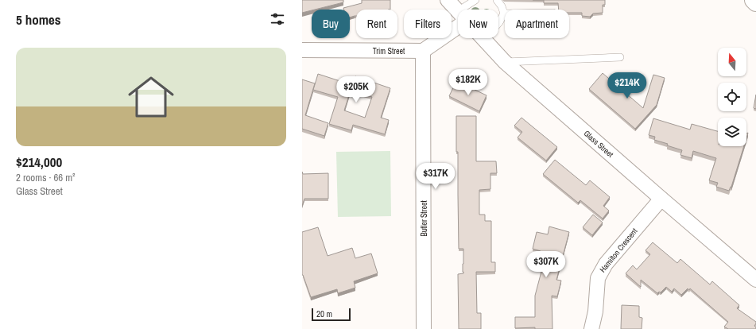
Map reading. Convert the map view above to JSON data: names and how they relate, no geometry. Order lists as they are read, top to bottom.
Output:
{
  "streets": {
    "street": [
      "Trim Street",
      "Glass Street",
      "Butler Street",
      "Hamilton Crescent"
    ]
  },
  "crossings": [
    ["Trim Street", "Butler Street"],
    ["Glass Street", "Hamilton Crescent"]
  ],
  "scale_bar": "20 m",
  "north": "top",
  "page": {
    "heading": "5 homes",
    "chip": [
      "Buy",
      "Rent",
      "Filters",
      "New",
      "Apartment"
    ],
    "list": [
      {
        "name": "$214,000",
        "note": "2 rooms · 66 m² · Glass Street"
      }
    ],
    "price": [
      "$182K",
      "$214K",
      "$205K",
      "$317K",
      "$307K"
    ],
    "scale": "20 m"
  }
}
